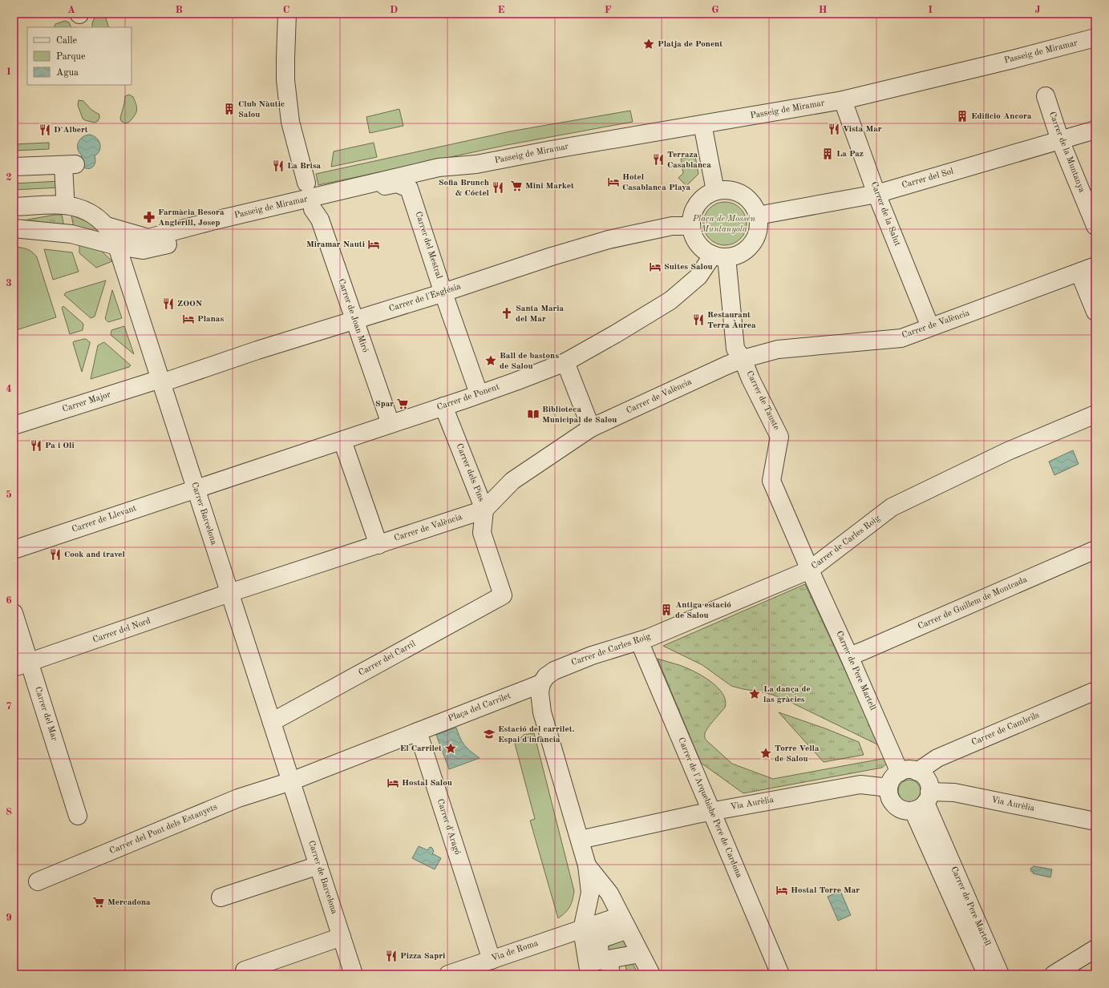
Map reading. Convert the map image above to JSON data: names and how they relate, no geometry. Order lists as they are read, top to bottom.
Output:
{
  "streets": {
    "street": [
      "Passeig de Miramar",
      "Carrer de la Muntanya",
      "Carrer del Sol",
      "Carrer de la Salut",
      "Carrer del Mestral",
      "Carrer de l'Església",
      "Carrer de Joan Miró",
      "Carrer de València",
      "Carrer de Ponent",
      "Carrer de Tauste",
      "Carrer Major",
      "Carrer dels Pins",
      "Carrer Barcelona",
      "Carrer de Llevant",
      "Carrer de Carles Roig",
      "Carrer de Guillem de Montcada",
      "Carrer del Nord",
      "Carrer del Carril",
      "Carrer de Pere Martell",
      "Plaça del Carrilet",
      "Carrer del Mar",
      "Carrer de Cambrils",
      "Via Aurèlia",
      "Carrer de l'Arquebisbe Pere de Cardona",
      "Carrer d'Aragó",
      "Carrer del Pont dels Estanyets",
      "Carrer de Barcelona",
      "Via de Roma"
    ]
  },
  "crossings": [
    ["Passeig de Miramar", "Carrer de la Salut"],
    ["Passeig de Miramar", "Carrer del Mestral"],
    ["Passeig de Miramar", "Carrer de Joan Miró"],
    ["Passeig de Miramar", "Carrer Barcelona"],
    ["Carrer de la Muntanya", "Carrer del Sol"],
    ["Carrer del Sol", "Carrer de la Salut"],
    ["Carrer del Sol", "Carrer de l'Església"],
    ["Carrer del Sol", "Carrer de Ponent"],
    ["Carrer del Sol", "Carrer de Tauste"],
    ["Carrer de la Salut", "Carrer de València"],
    ["Carrer del Mestral", "Carrer de l'Església"],
    ["Carrer del Mestral", "Carrer de Ponent"],
    ["Carrer de l'Església", "Carrer de Joan Miró"],
    ["Carrer de l'Església", "Carrer de Ponent"],
    ["Carrer de l'Església", "Carrer de Tauste"],
    ["Carrer de l'Església", "Carrer Major"],
    ["Carrer de l'Església", "Carrer Barcelona"],
    ["Carrer de Joan Miró", "Carrer de Ponent"],
    ["Carrer de València", "Carrer de Tauste"],
    ["Carrer de València", "Carrer dels Pins"],
    ["Carrer de València", "Carrer Barcelona"],
    ["Carrer de València", "Carrer del Nord"],
    ["Carrer de Ponent", "Carrer de Tauste"],
    ["Carrer de Ponent", "Carrer dels Pins"],
    ["Carrer de Ponent", "Carrer Barcelona"],
    ["Carrer de Ponent", "Carrer de Llevant"],
    ["Carrer de Tauste", "Carrer de Pere Martell"],
    ["Carrer Major", "Carrer Barcelona"],
    ["Carrer dels Pins", "Carrer del Carril"],
    ["Carrer Barcelona", "Carrer de Llevant"],
    ["Carrer Barcelona", "Carrer del Nord"],
    ["Carrer Barcelona", "Carrer del Carril"],
    ["Carrer Barcelona", "Carrer del Pont dels Estanyets"],
    ["Carrer Barcelona", "Carrer de Barcelona"],
    ["Carrer de Carles Roig", "Carrer de Pere Martell"],
    ["Carrer de Carles Roig", "Plaça del Carrilet"],
    ["Carrer de Carles Roig", "Carrer de l'Arquebisbe Pere de Cardona"],
    ["Carrer de Guillem de Montcada", "Carrer de Pere Martell"],
    ["Carrer del Nord", "Carrer del Mar"],
    ["Carrer de Pere Martell", "Carrer de Cambrils"],
    ["Carrer de Pere Martell", "Via Aurèlia"],
    ["Plaça del Carrilet", "Carrer d'Aragó"],
    ["Carrer de Cambrils", "Via Aurèlia"],
    ["Via Aurèlia", "Carrer de l'Arquebisbe Pere de Cardona"],
    ["Carrer d'Aragó", "Via de Roma"],
    ["Carrer del Pont dels Estanyets", "Carrer de Barcelona"]
  ],
  "parks": ["Plaça de Mossèn Muntanyola"],
  "places": {
    "place": [
      "Platja de Ponent",
      "Ball de bastons de Salou",
      "La dança de las gràcies",
      "El Carrilet",
      "Torre Vella de Salou"
    ],
    "building": [
      "Club Nàutic Salou",
      "Edificio Ancora",
      "La Paz",
      "Antiga estació de Salou"
    ],
    "restaurant": [
      "Vista Mar",
      "D'Albert",
      "Terraza Casablanca",
      "La Brisa",
      "Sofia Brunch & Cóctel",
      "ZOON",
      "Restaurant Terra Àurea",
      "Pa i Oli",
      "Cook and travel",
      "Pizza Sapri"
    ],
    "hotel": [
      "Hotel Casablanca Playa",
      "Miramar Nauti",
      "Suites Salou",
      "Planas",
      "Hostal Salou",
      "Hostal Torre Mar"
    ],
    "supermarket": ["Mini Market", "Spar", "Mercadona"],
    "pharmacy": ["Farmàcia Besora Anglerill, Josep"],
    "church": ["Santa Maria del Mar"],
    "library": ["Biblioteca Municipal de Salou"],
    "school or university": ["Estació del carrilet. Espai d'infància"]
  },
  "legend": ["Calle", "Parque", "Agua"],
  "grid": {
    "columns": [
      "A",
      "B",
      "C",
      "D",
      "E",
      "F",
      "G",
      "H",
      "I",
      "J"
    ],
    "rows": [
      "1",
      "2",
      "3",
      "4",
      "5",
      "6",
      "7",
      "8",
      "9"
    ]
  }
}
